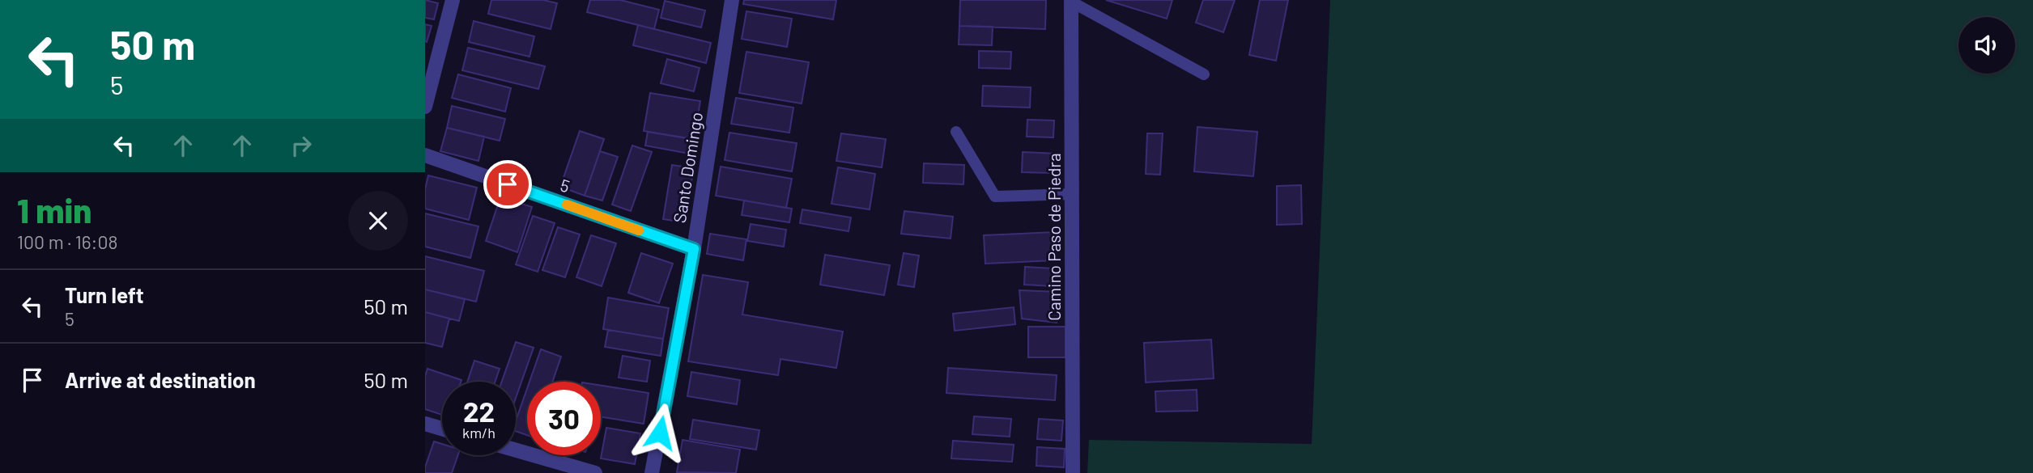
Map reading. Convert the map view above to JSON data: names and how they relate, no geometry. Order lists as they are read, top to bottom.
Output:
{
  "streets": {
    "street": ["Santo Domingo", "5", "Camino Paso de Piedra"]
  },
  "crossings": [
    ["Santo Domingo", "5"]
  ],
  "page": {
    "turn": ["50 m", "5"],
    "heading": ["1 min", "100 m · 16:08"],
    "list": [
      {
        "name": "Turn left",
        "note": "5",
        "value": "50 m"
      },
      {
        "name": "Arrive at destination",
        "value": "50 m"
      }
    ],
    "speed": "22 km/h",
    "limit": "30"
  }
}
